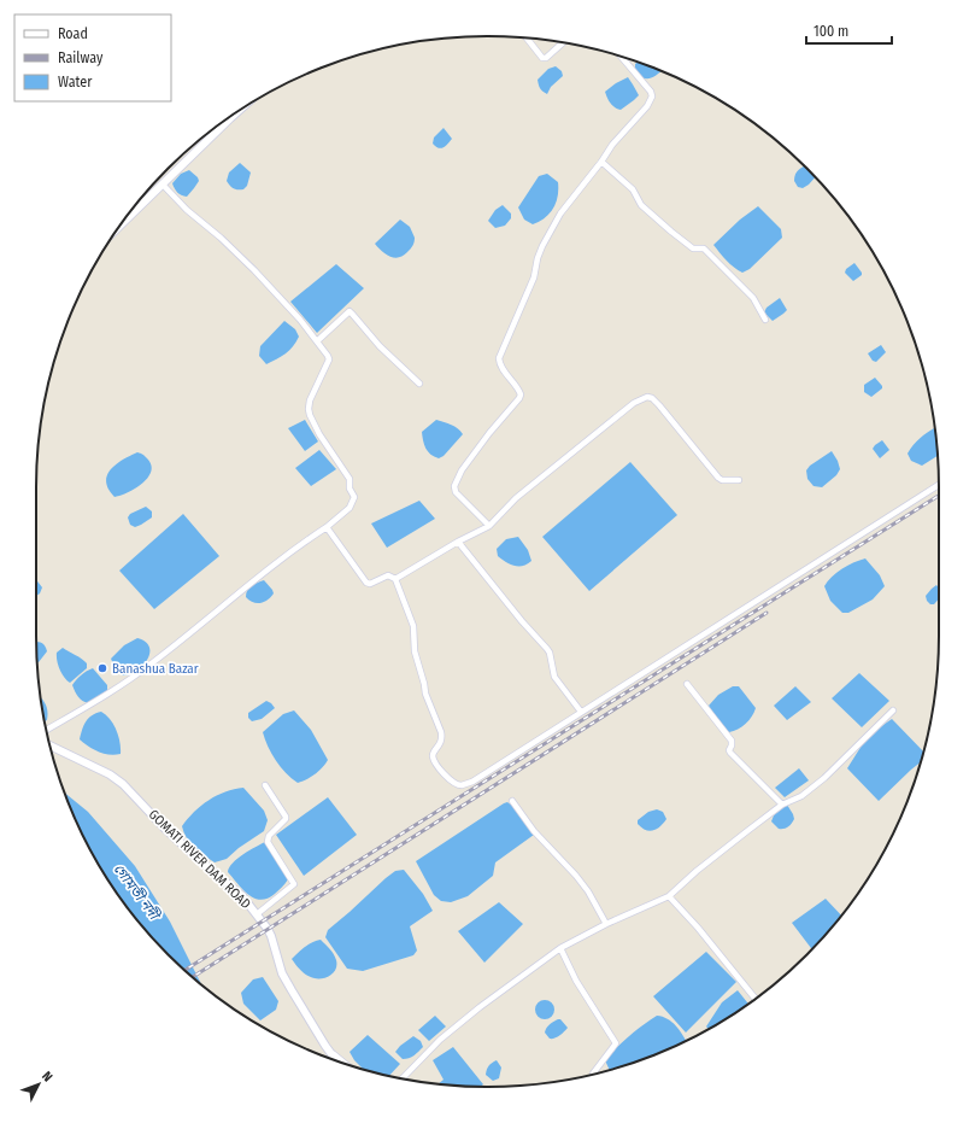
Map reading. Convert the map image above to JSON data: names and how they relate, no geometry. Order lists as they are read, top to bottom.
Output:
{
  "streets": {
    "main road": ["GOMATI RIVER DAM ROAD"]
  },
  "water": ["গোমতী নদী"],
  "places": ["Banashua Bazar"],
  "legend": ["Road", "Railway", "Water"],
  "scale_bar": "100 m",
  "north": "top right"
}
